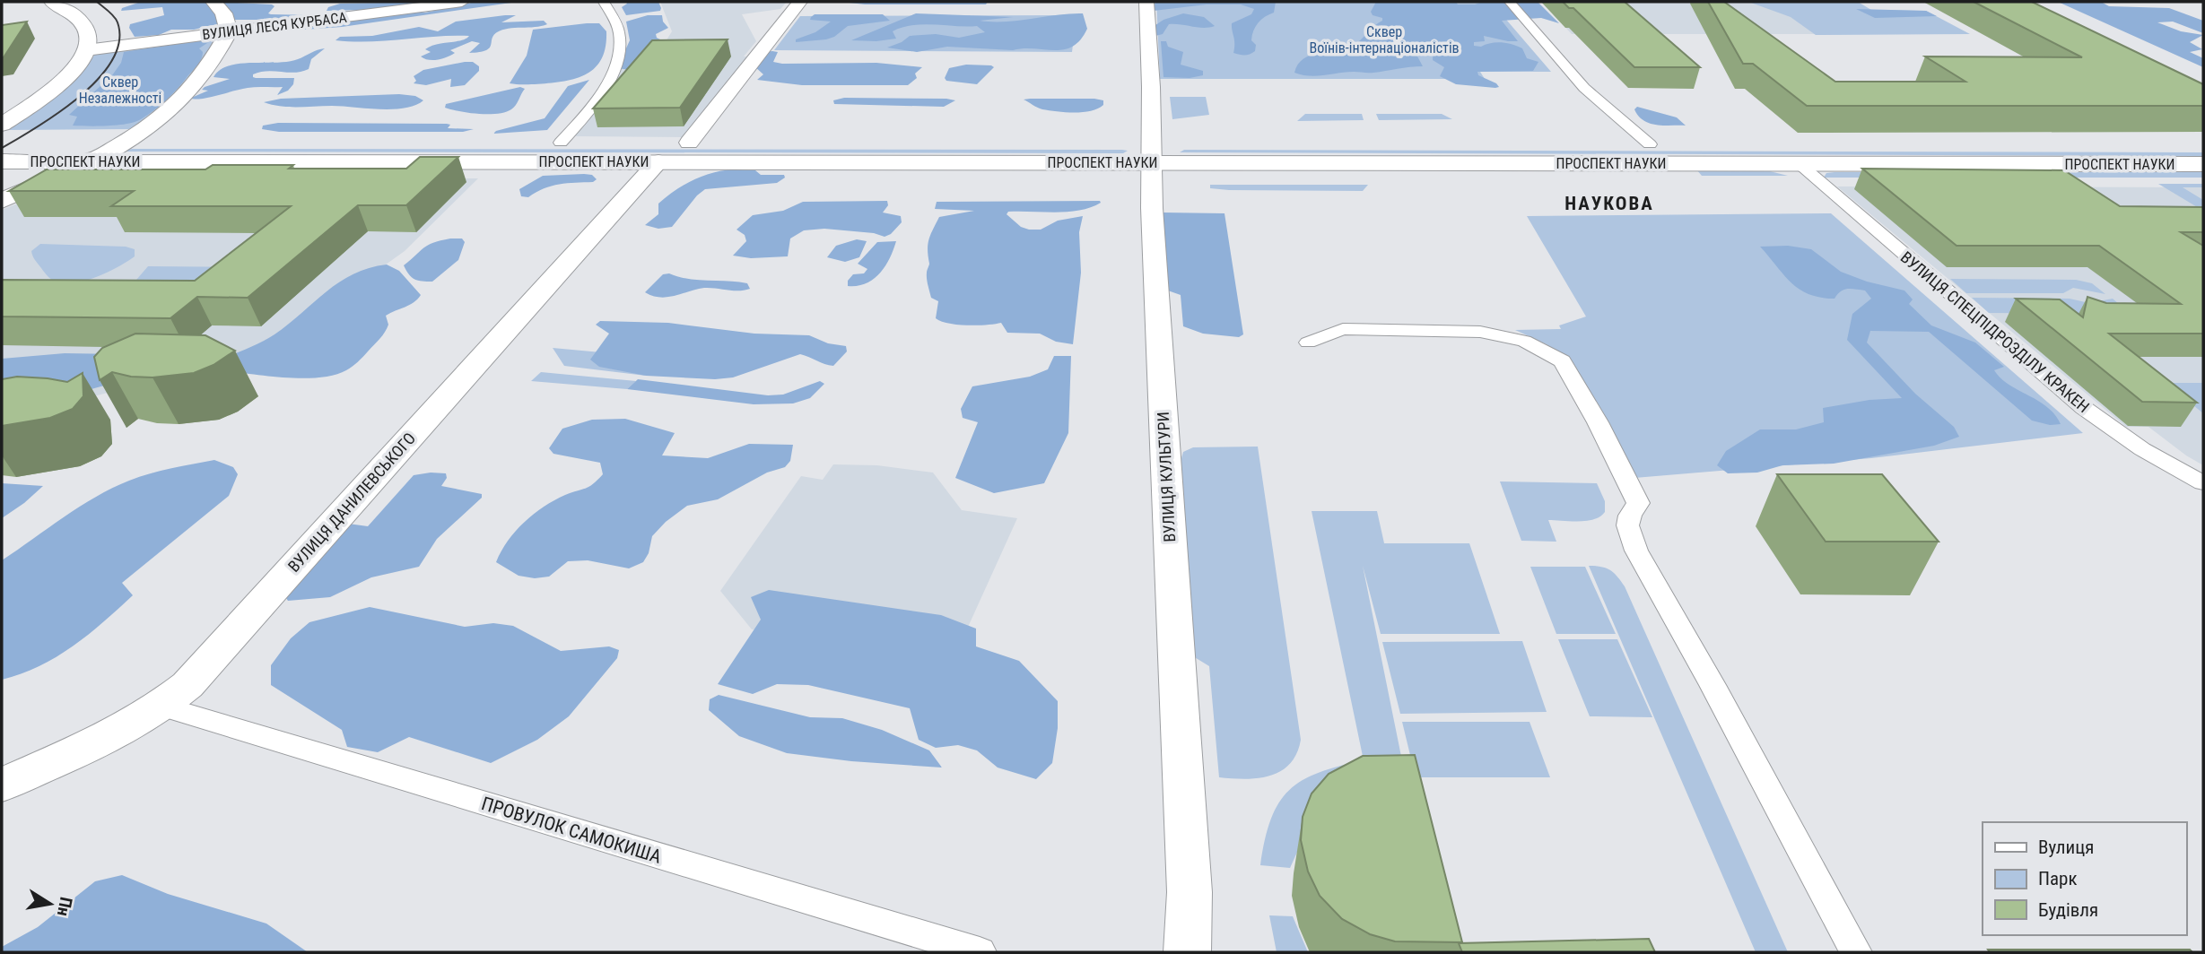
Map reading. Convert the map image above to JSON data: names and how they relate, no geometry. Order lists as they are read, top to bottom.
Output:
{
  "streets": {
    "main road": ["ПРОСПЕКТ НАУКИ"],
    "street": [
      "ВУЛИЦЯ ЛЕСЯ КУРБАСА",
      "ВУЛИЦЯ СПЕЦПІДРОЗДІЛУ КРАКЕН",
      "ВУЛИЦЯ КУЛЬТУРИ",
      "ВУЛИЦЯ ДАНИЛЕВСЬКОГО",
      "ПРОВУЛОК САМОКИША"
    ]
  },
  "crossings": [
    ["ПРОСПЕКТ НАУКИ", "ВУЛИЦЯ СПЕЦПІДРОЗДІЛУ КРАКЕН"],
    ["ПРОСПЕКТ НАУКИ", "ВУЛИЦЯ КУЛЬТУРИ"],
    ["ПРОСПЕКТ НАУКИ", "ВУЛИЦЯ ДАНИЛЕВСЬКОГО"],
    ["ВУЛИЦЯ ДАНИЛЕВСЬКОГО", "ПРОВУЛОК САМОКИША"]
  ],
  "districts": ["НАУКОВА"],
  "parks": ["Сквер Воїнів-інтернаціоналістів", "Сквер Незалежності"],
  "legend": ["Вулиця", "Парк", "Будівля"],
  "north": "right"
}
